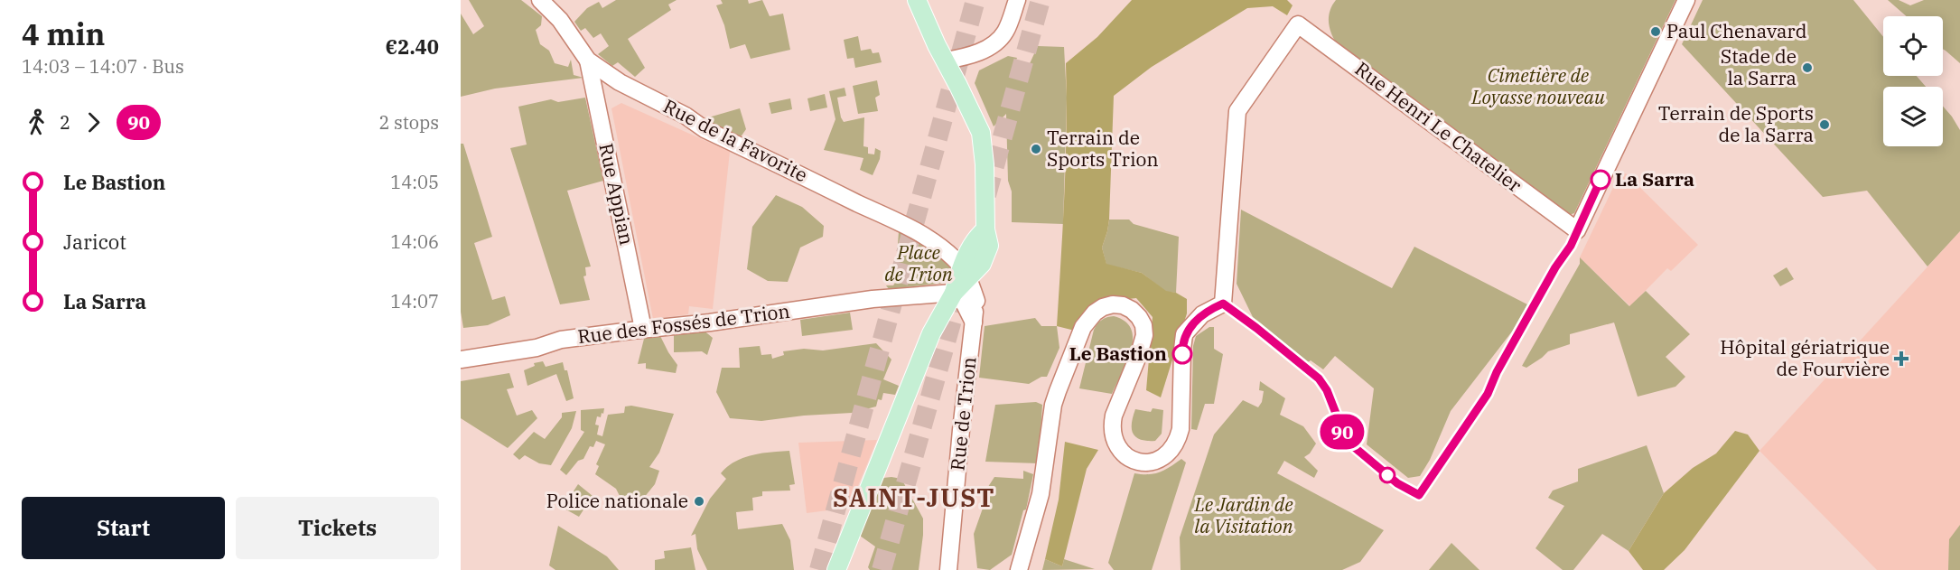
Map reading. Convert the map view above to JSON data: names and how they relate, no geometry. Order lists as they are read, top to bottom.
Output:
{
  "streets": {
    "street": [
      "Rue Henri Le Chatelier",
      "Rue de la Favorite",
      "Rue Appian",
      "Rue des Fossés de Trion",
      "Rue de Trion"
    ]
  },
  "crossings": [
    ["Rue de la Favorite", "Rue Appian"],
    ["Rue Appian", "Rue des Fossés de Trion"]
  ],
  "districts": ["SAINT-JUST"],
  "parks": ["Cimetière de Loyasse nouveau", "Place de Trion", "Le Jardin de la Visitation"],
  "places": {
    "other": [
      "Paul Chenavard",
      "Stade de la Sarra",
      "Terrain de Sports de la Sarra",
      "Terrain de Sports Trion",
      "La Sarra",
      "Le Bastion",
      "Police nationale"
    ],
    "health": ["Hôpital gériatrique de Fourvière"]
  },
  "lines": ["bus line 90"],
  "page": {
    "heading": ["4 min", "14:03 – 14:07 · Bus", "€2.40"],
    "on_map": "90",
    "legs": ["2", "90", "2 stops"],
    "list": [
      {
        "name": "Le Bastion",
        "value": "14:05"
      },
      {
        "name": "Jaricot",
        "value": "14:06"
      },
      {
        "name": "La Sarra",
        "value": "14:07"
      }
    ],
    "buttons": ["Start", "Tickets"]
  }
}
